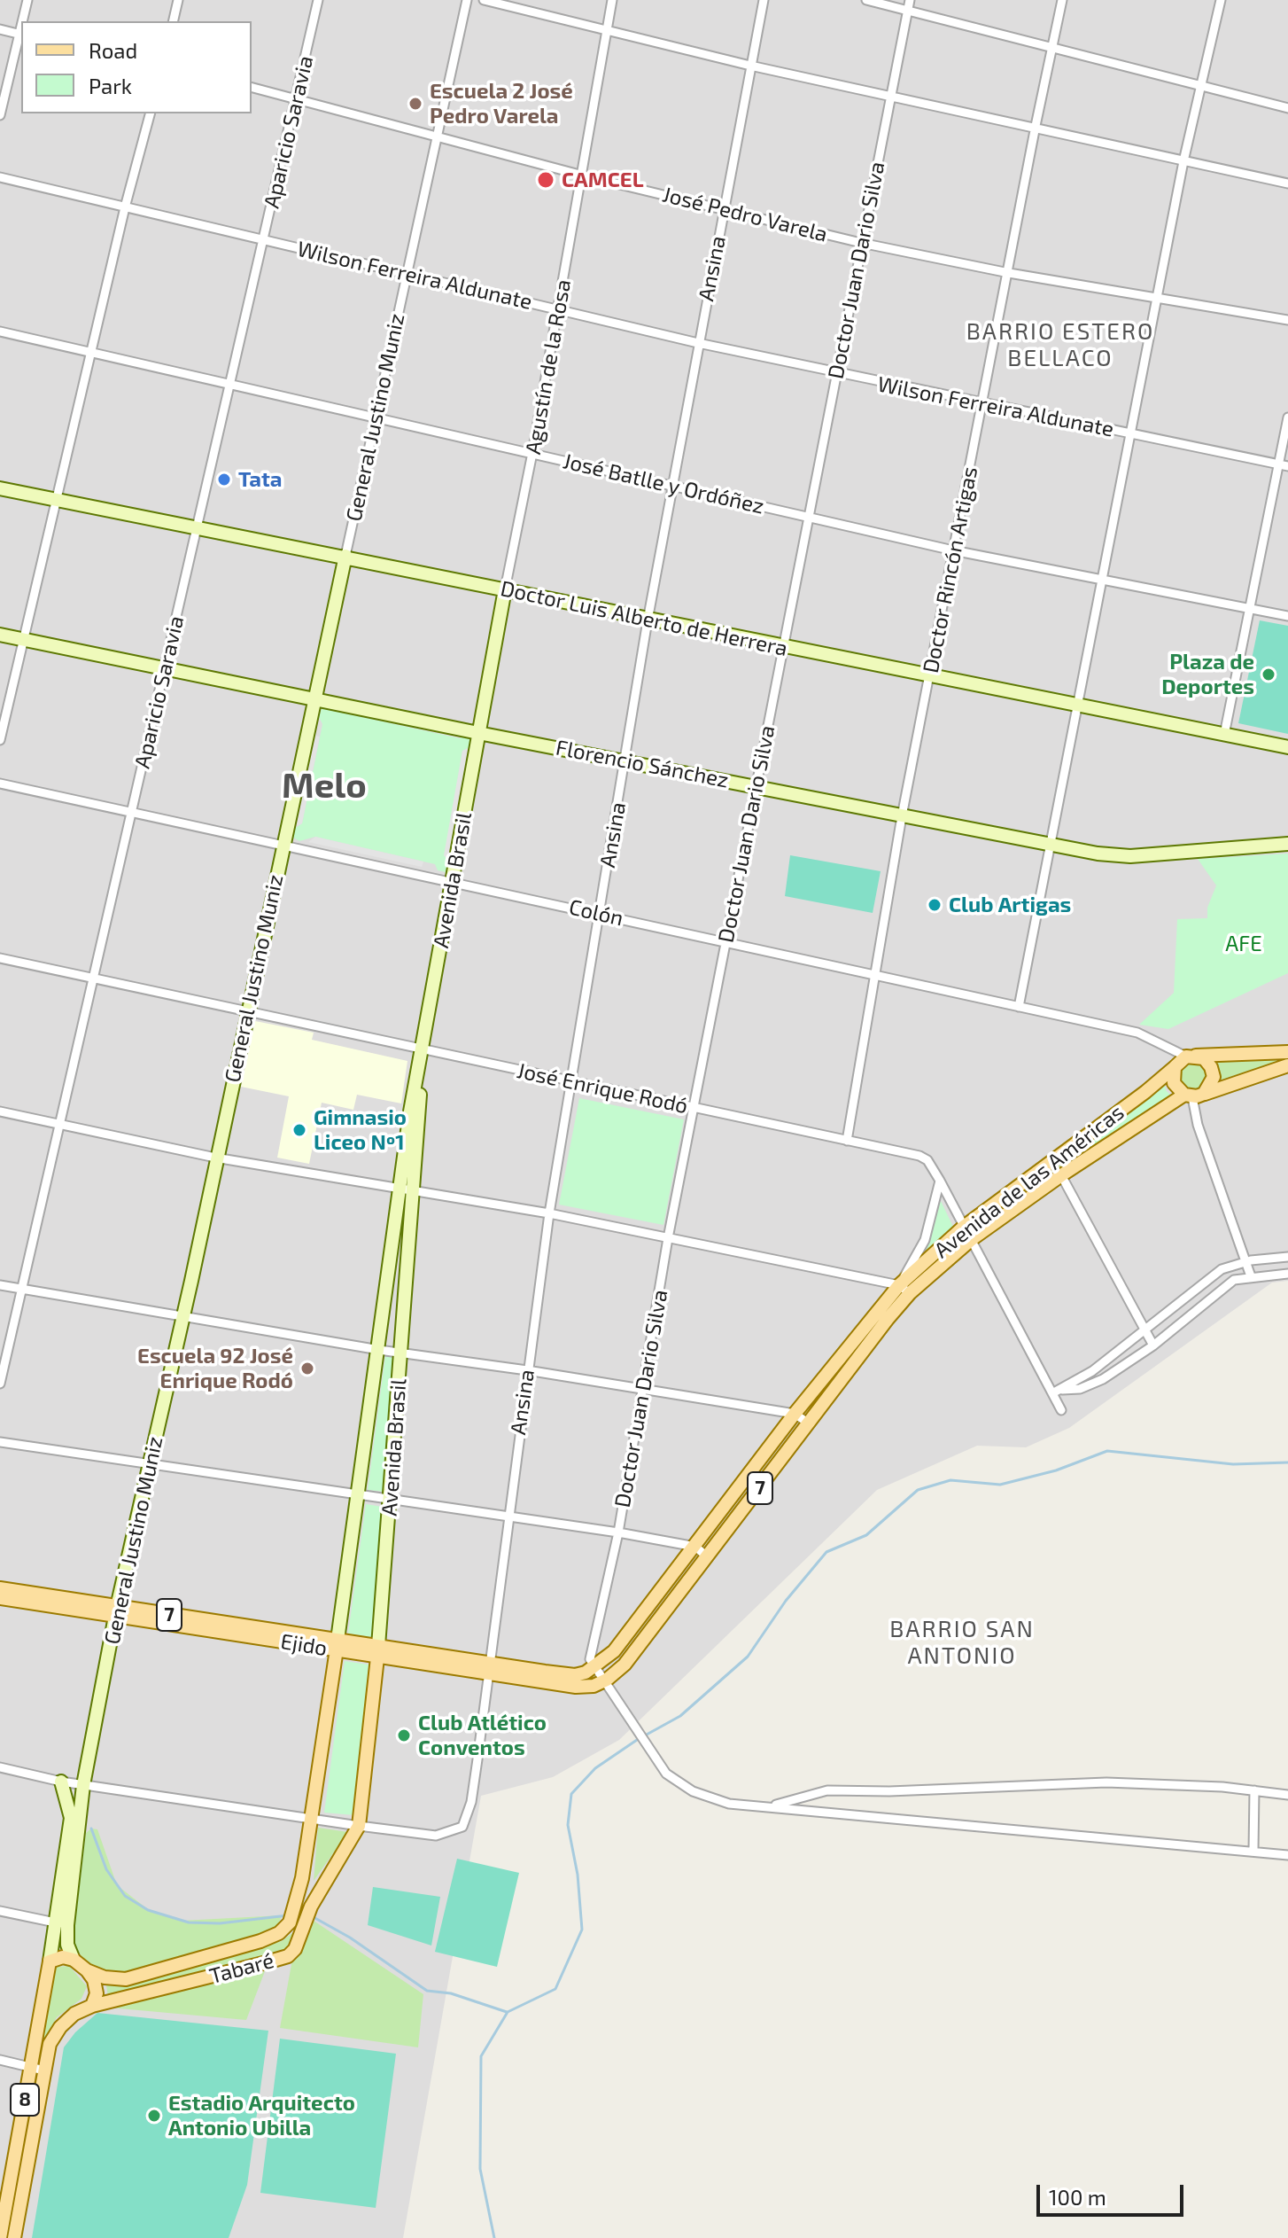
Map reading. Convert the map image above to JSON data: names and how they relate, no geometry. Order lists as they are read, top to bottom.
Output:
{
  "streets": {
    "main road": [
      "Avenida Brasil",
      "Avenida de las Américas",
      "7",
      "Ejido",
      "Tabaré",
      "8"
    ],
    "street": [
      "Aparicio Saravia",
      "José Pedro Varela",
      "Ansina",
      "Doctor Juan Dario Silva",
      "Wilson Ferreira Aldunate",
      "Agustín de la Rosa",
      "General Justino Muniz",
      "José Batlle y Ordóñez",
      "Doctor Rincón Artigas",
      "Doctor Luis Alberto de Herrera",
      "Florencio Sánchez",
      "Colón",
      "José Enrique Rodó"
    ]
  },
  "crossings": [
    ["Aparicio Saravia", "José Pedro Varela"],
    ["Aparicio Saravia", "Wilson Ferreira Aldunate"],
    ["Aparicio Saravia", "José Batlle y Ordóñez"],
    ["Aparicio Saravia", "Doctor Luis Alberto de Herrera"],
    ["Aparicio Saravia", "Florencio Sánchez"],
    ["Aparicio Saravia", "Colón"],
    ["Aparicio Saravia", "José Enrique Rodó"],
    ["José Pedro Varela", "Ansina"],
    ["José Pedro Varela", "Doctor Juan Dario Silva"],
    ["José Pedro Varela", "Agustín de la Rosa"],
    ["José Pedro Varela", "General Justino Muniz"],
    ["José Pedro Varela", "Doctor Rincón Artigas"],
    ["Ansina", "Wilson Ferreira Aldunate"],
    ["Ansina", "José Batlle y Ordóñez"],
    ["Ansina", "Doctor Luis Alberto de Herrera"],
    ["Ansina", "Florencio Sánchez"],
    ["Ansina", "Avenida Brasil"],
    ["Ansina", "Colón"],
    ["Ansina", "José Enrique Rodó"],
    ["Ansina", "Ejido"],
    ["Ansina", "Tabaré"],
    ["Doctor Juan Dario Silva", "Wilson Ferreira Aldunate"],
    ["Doctor Juan Dario Silva", "José Batlle y Ordóñez"],
    ["Doctor Juan Dario Silva", "Doctor Luis Alberto de Herrera"],
    ["Doctor Juan Dario Silva", "Florencio Sánchez"],
    ["Doctor Juan Dario Silva", "Colón"],
    ["Doctor Juan Dario Silva", "José Enrique Rodó"],
    ["Doctor Juan Dario Silva", "Avenida de las Américas"],
    ["Doctor Juan Dario Silva", "Ejido"],
    ["Wilson Ferreira Aldunate", "Agustín de la Rosa"],
    ["Wilson Ferreira Aldunate", "General Justino Muniz"],
    ["Wilson Ferreira Aldunate", "Doctor Rincón Artigas"],
    ["Agustín de la Rosa", "José Batlle y Ordóñez"],
    ["Agustín de la Rosa", "Doctor Luis Alberto de Herrera"],
    ["Agustín de la Rosa", "Florencio Sánchez"],
    ["Agustín de la Rosa", "Avenida Brasil"],
    ["General Justino Muniz", "José Batlle y Ordóñez"],
    ["General Justino Muniz", "Doctor Luis Alberto de Herrera"],
    ["General Justino Muniz", "Florencio Sánchez"],
    ["General Justino Muniz", "Colón"],
    ["General Justino Muniz", "José Enrique Rodó"],
    ["General Justino Muniz", "Ejido"],
    ["General Justino Muniz", "8"],
    ["José Batlle y Ordóñez", "Doctor Rincón Artigas"],
    ["Doctor Rincón Artigas", "Doctor Luis Alberto de Herrera"],
    ["Doctor Rincón Artigas", "Florencio Sánchez"],
    ["Doctor Rincón Artigas", "Colón"],
    ["Doctor Rincón Artigas", "José Enrique Rodó"],
    ["Florencio Sánchez", "Avenida Brasil"],
    ["Avenida Brasil", "Colón"],
    ["Avenida Brasil", "José Enrique Rodó"],
    ["Avenida Brasil", "Ejido"],
    ["Avenida Brasil", "Tabaré"],
    ["Colón", "Avenida de las Américas"],
    ["José Enrique Rodó", "Avenida de las Américas"],
    ["Avenida de las Américas", "Ejido"],
    ["Tabaré", "8"]
  ],
  "districts": ["BARRIO ESTERO BELLACO", "Melo", "BARRIO SAN ANTONIO"],
  "parks": ["AFE"],
  "places": [
    "Escuela 2 José Pedro Varela",
    "CAMCEL",
    "Tata",
    "Plaza de Deportes",
    "Club Artigas",
    "Gimnasio Liceo Nº1",
    "Escuela 92 José Enrique Rodó",
    "Club Atlético Conventos",
    "Estadio Arquitecto Antonio Ubilla"
  ],
  "legend": ["Road", "Park"],
  "scale_bar": "100 m"
}
